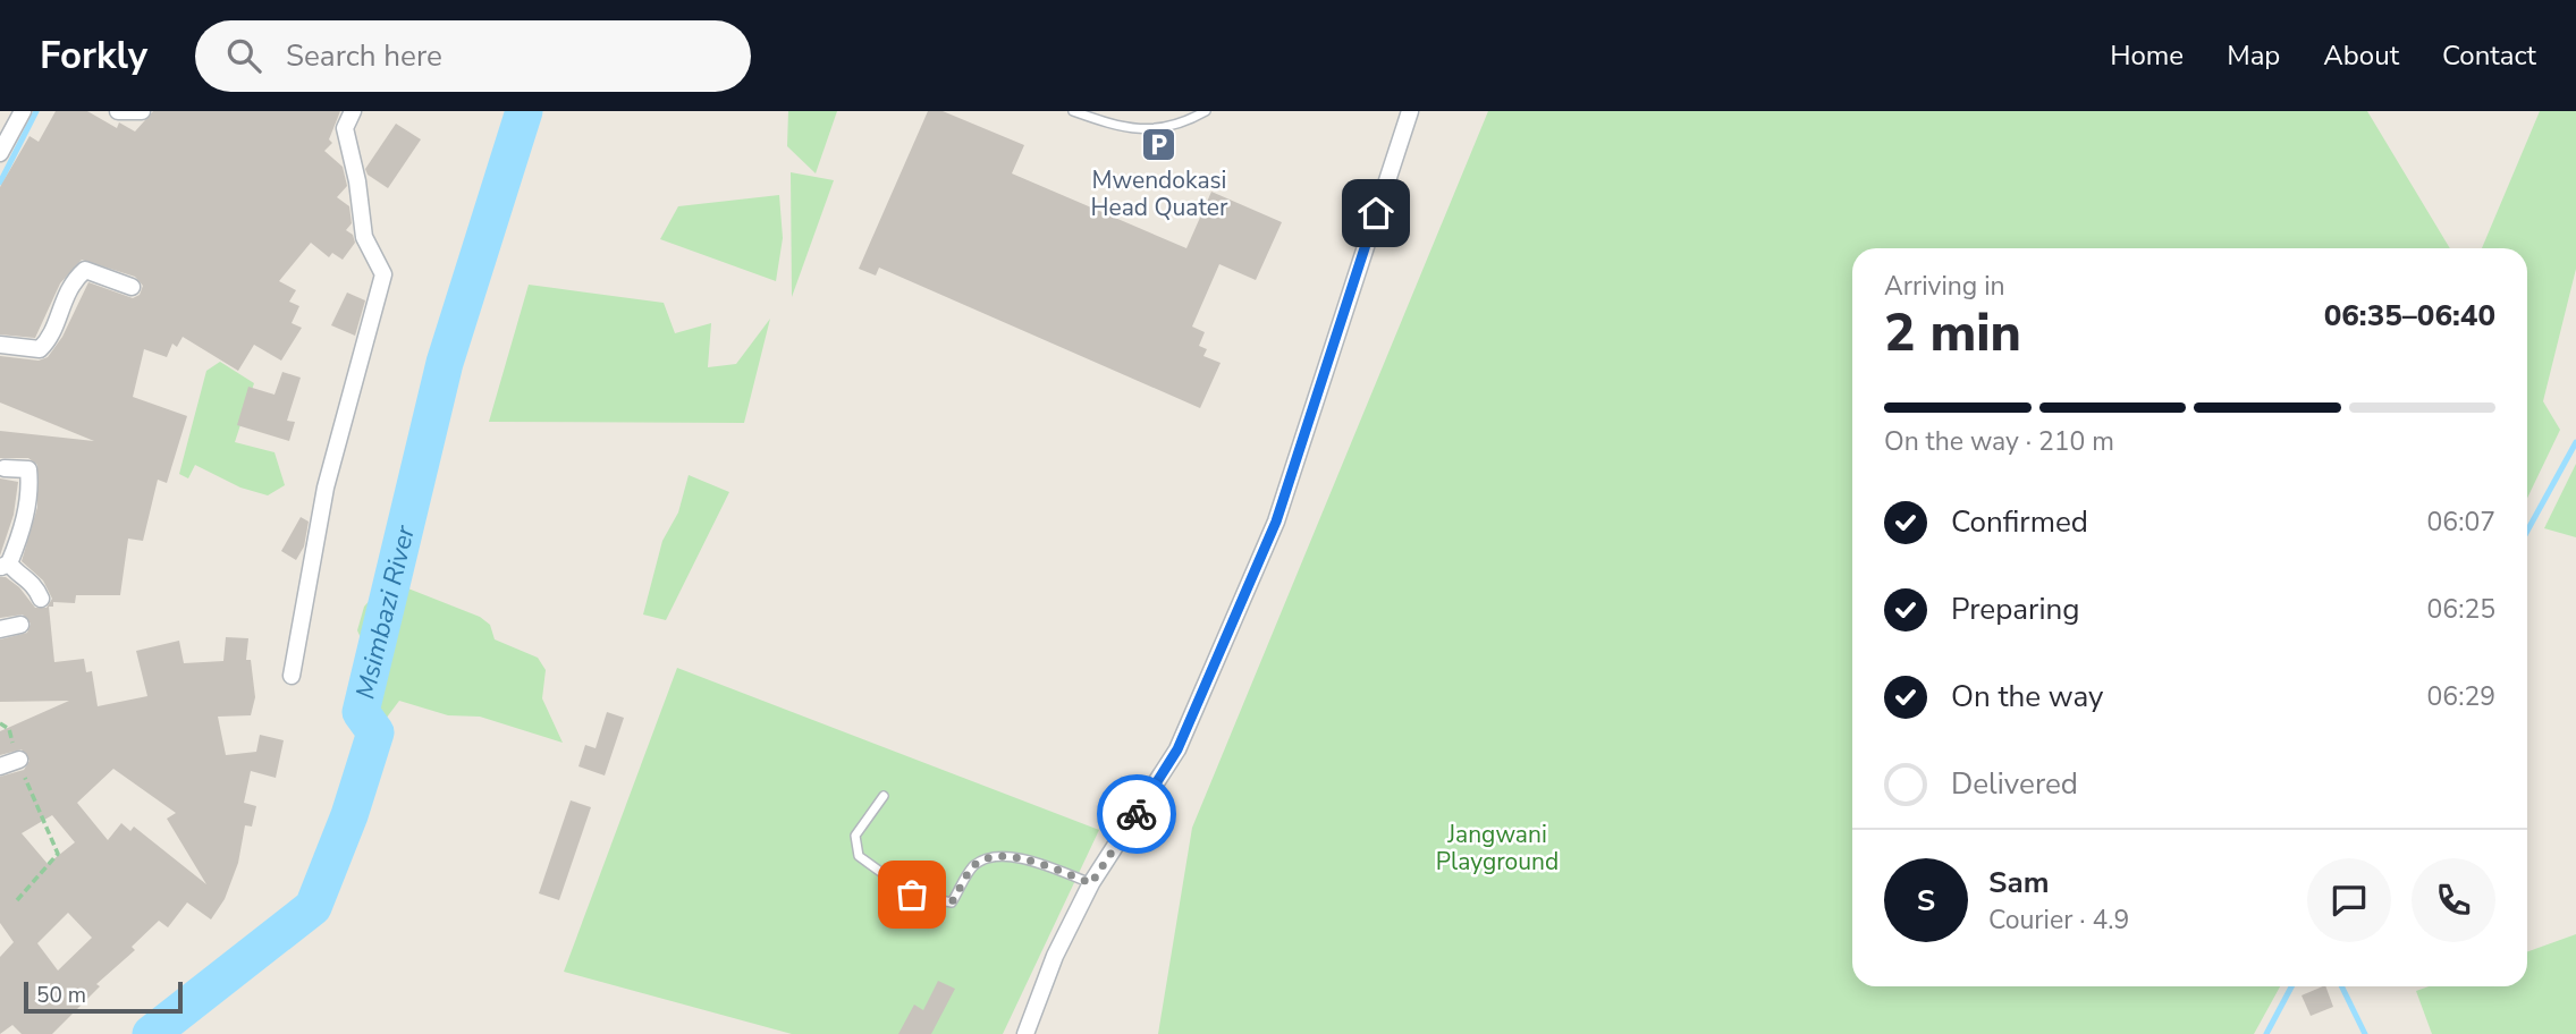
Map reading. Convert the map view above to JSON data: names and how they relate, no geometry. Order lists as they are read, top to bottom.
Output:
{
  "water": ["Msimbazi River"],
  "parks": ["Jangwani Playground"],
  "places": {
    "parking": ["Mwendokasi Head Quater"]
  },
  "scale_bar": "50 m",
  "page": {
    "header": "Forkly",
    "search": "Search here",
    "nav": [
      "Home",
      "Map",
      "About",
      "Contact"
    ],
    "heading": ["2 min", "Arriving in", "06:35–06:40"],
    "panel": ["Sam", "Courier · 4.9"],
    "bar": "On the way · 210 m",
    "list": [
      ["Confirmed", "06:07"],
      ["Preparing", "06:25"],
      ["On the way", "06:29"],
      "Delivered"
    ],
    "round": "S",
    "scale": "50 m"
  }
}
